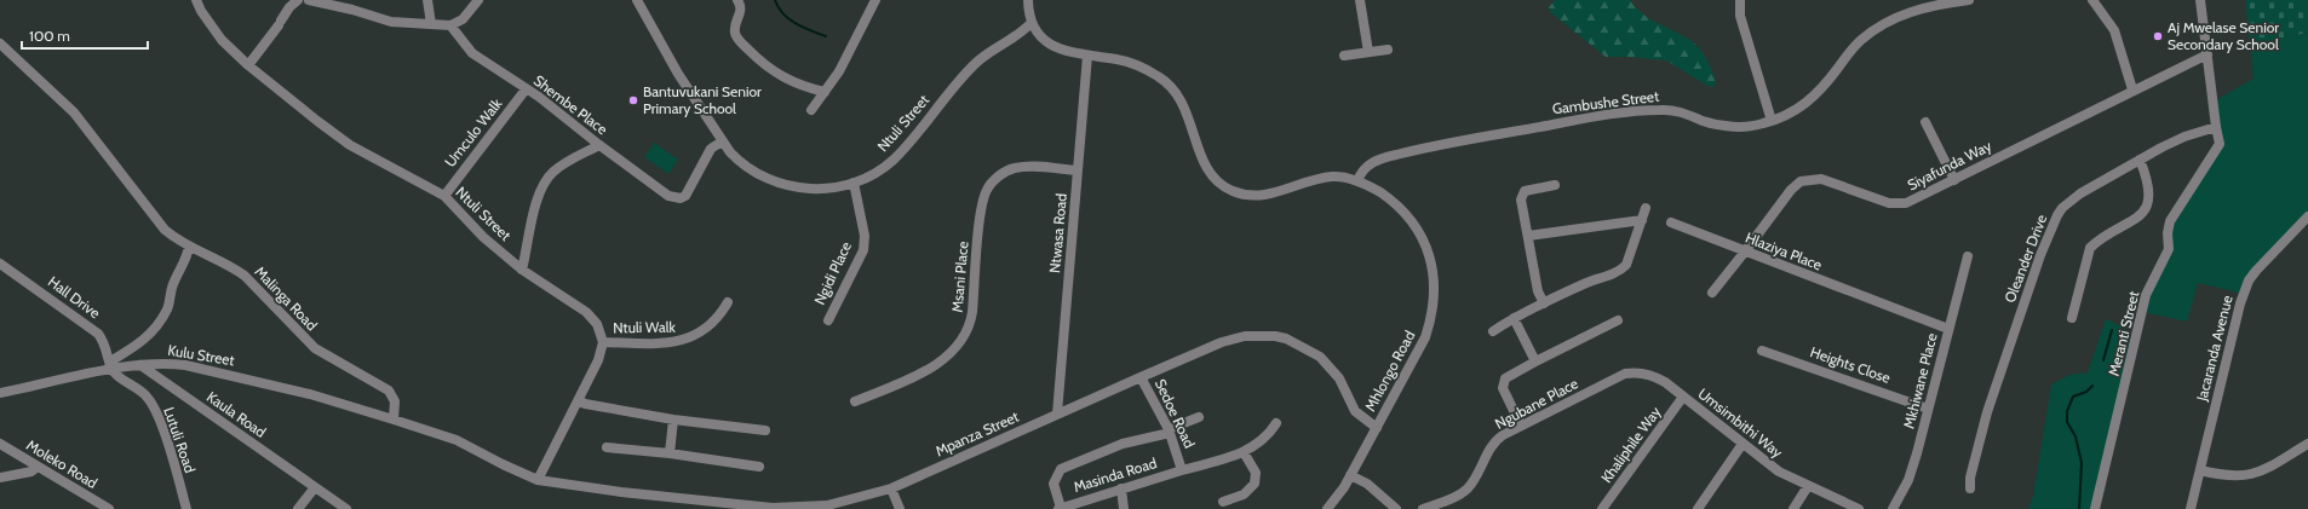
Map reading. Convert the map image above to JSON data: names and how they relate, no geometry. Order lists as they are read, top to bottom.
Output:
{
  "streets": {
    "street": [
      "Gambushe Street",
      "Shembe Place",
      "Ntuli Street",
      "Umculo Walk",
      "Siyafunda Way",
      "Ntwasa Road",
      "Hlaziya Place",
      "Oleander Drive",
      "Ngidi Place",
      "Msani Place",
      "Hall Drive",
      "Malinga Road",
      "Ntuli Walk",
      "Meranti Street",
      "Jacaranda Avenue",
      "Kulu Street",
      "Heights Close",
      "Mhlongo Road",
      "Mkhiwane Place",
      "Ngubane Place",
      "Sedoe Road",
      "Kaula Road",
      "Umsimbithi Way",
      "Mpanza Street",
      "Lutuli Road",
      "Khaliphile Way",
      "Moleko Road",
      "Masinda Road"
    ]
  },
  "crossings": [
    ["Gambushe Street", "Mhlongo Road"],
    ["Shembe Place", "Ntuli Street"],
    ["Shembe Place", "Umculo Walk"],
    ["Ntuli Street", "Umculo Walk"],
    ["Ntuli Street", "Ngidi Place"],
    ["Ntuli Street", "Ntuli Walk"],
    ["Ntuli Street", "Mhlongo Road"],
    ["Siyafunda Way", "Hlaziya Place"],
    ["Ntwasa Road", "Msani Place"],
    ["Ntwasa Road", "Mhlongo Road"],
    ["Ntwasa Road", "Mpanza Street"],
    ["Hlaziya Place", "Mkhiwane Place"],
    ["Oleander Drive", "Meranti Street"],
    ["Hall Drive", "Kulu Street"],
    ["Hall Drive", "Lutuli Road"],
    ["Malinga Road", "Kulu Street"],
    ["Kulu Street", "Kaula Road"],
    ["Kulu Street", "Lutuli Road"],
    ["Heights Close", "Mkhiwane Place"],
    ["Mhlongo Road", "Mpanza Street"],
    ["Ngubane Place", "Umsimbithi Way"],
    ["Ngubane Place", "Khaliphile Way"],
    ["Sedoe Road", "Mpanza Street"],
    ["Sedoe Road", "Masinda Road"],
    ["Umsimbithi Way", "Khaliphile Way"]
  ],
  "places": ["Aj Mwelase Senior Secondary School", "Bantuvukani Senior Primary School"],
  "scale_bar": "100 m"
}
